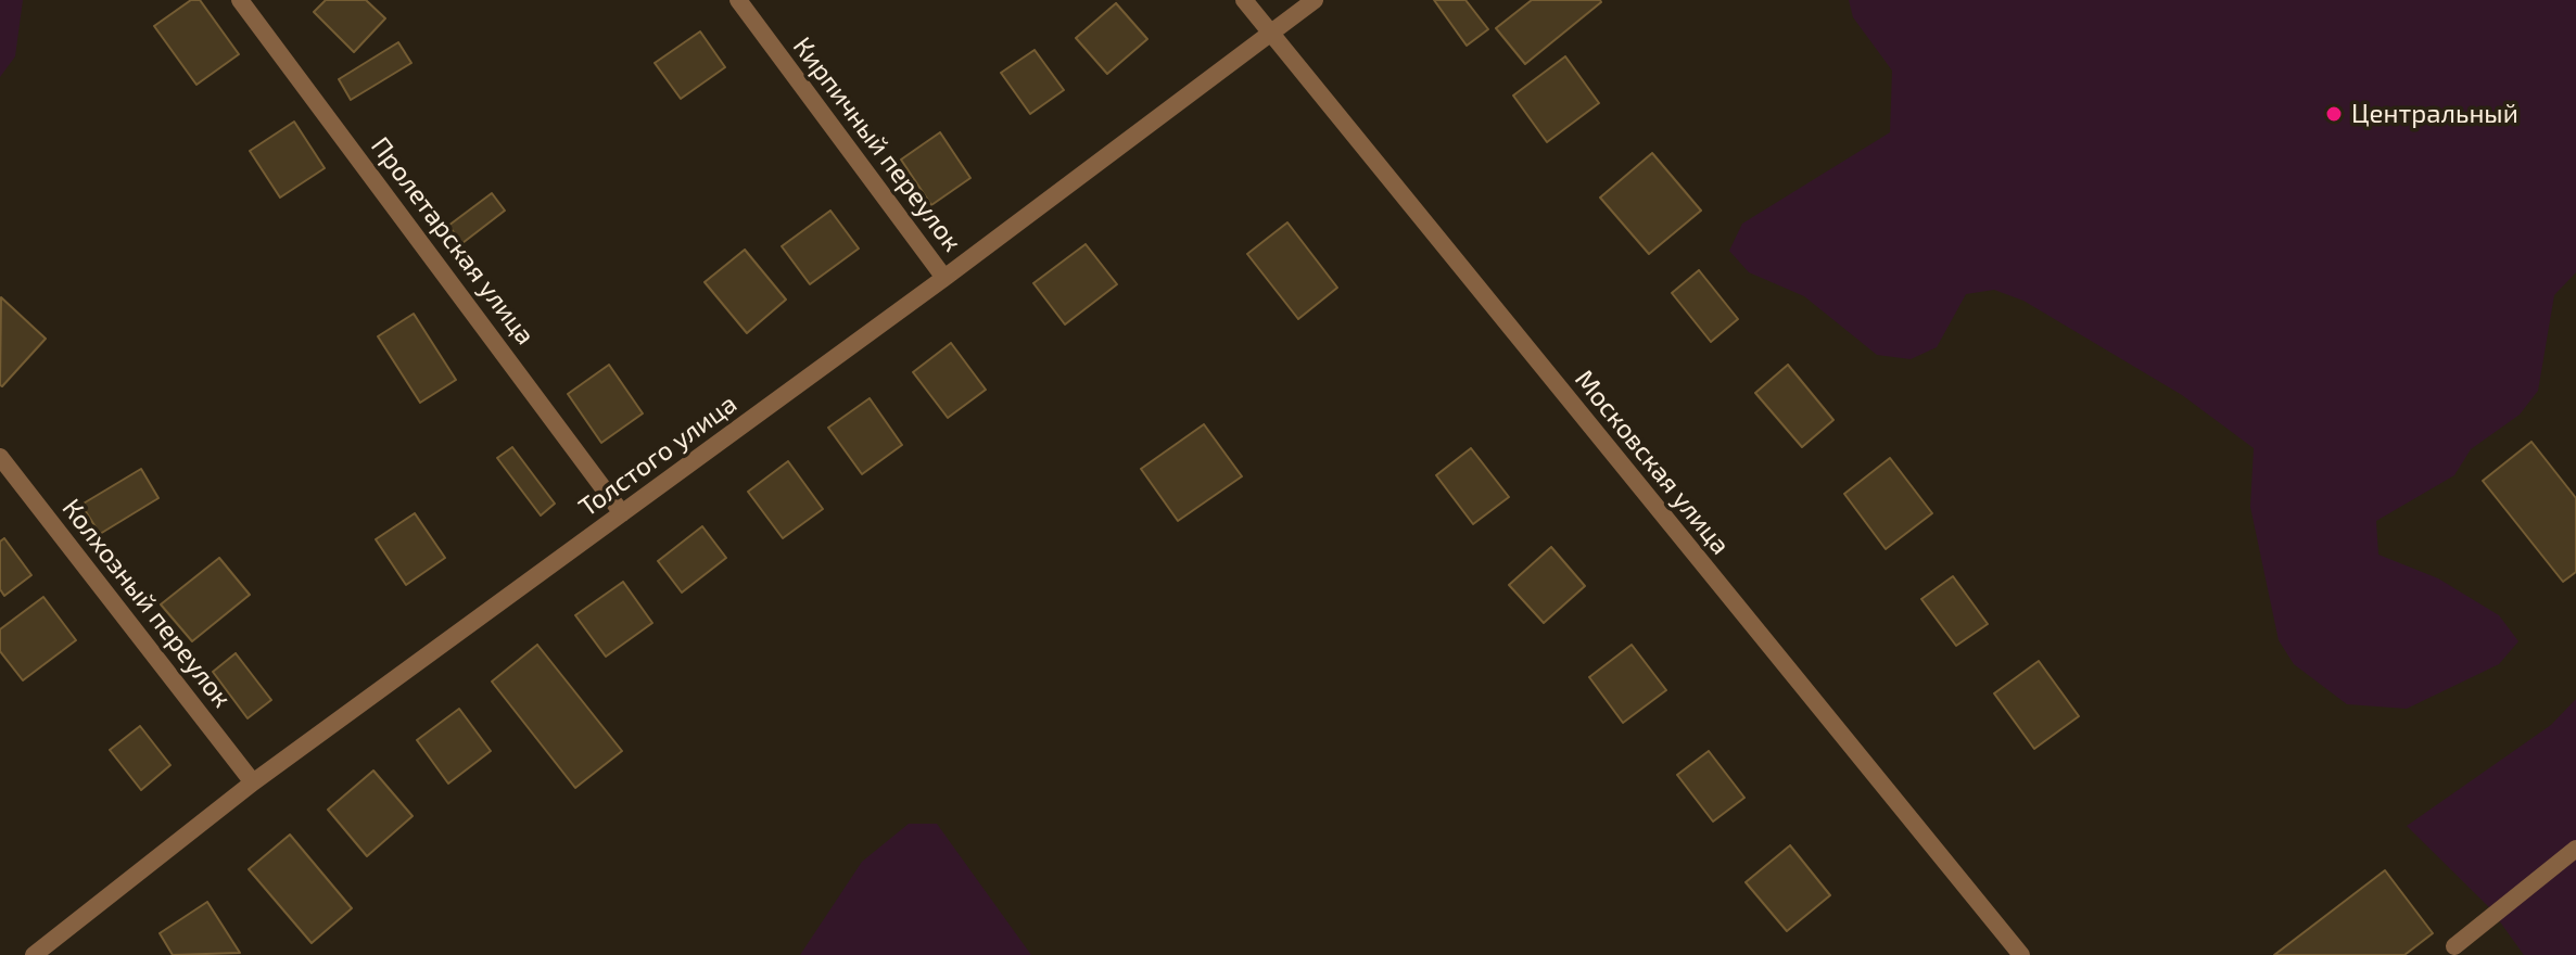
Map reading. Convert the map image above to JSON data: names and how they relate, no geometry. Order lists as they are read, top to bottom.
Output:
{
  "streets": {
    "street": [
      "Кирпичный переулок",
      "Пролетарская улица",
      "Толстого улица",
      "Московская улица",
      "Колхозный переулок"
    ]
  },
  "crossings": [
    ["Кирпичный переулок", "Толстого улица"],
    ["Пролетарская улица", "Толстого улица"],
    ["Толстого улица", "Московская улица"],
    ["Толстого улица", "Колхозный переулок"]
  ],
  "places": ["Центральный"]
}
